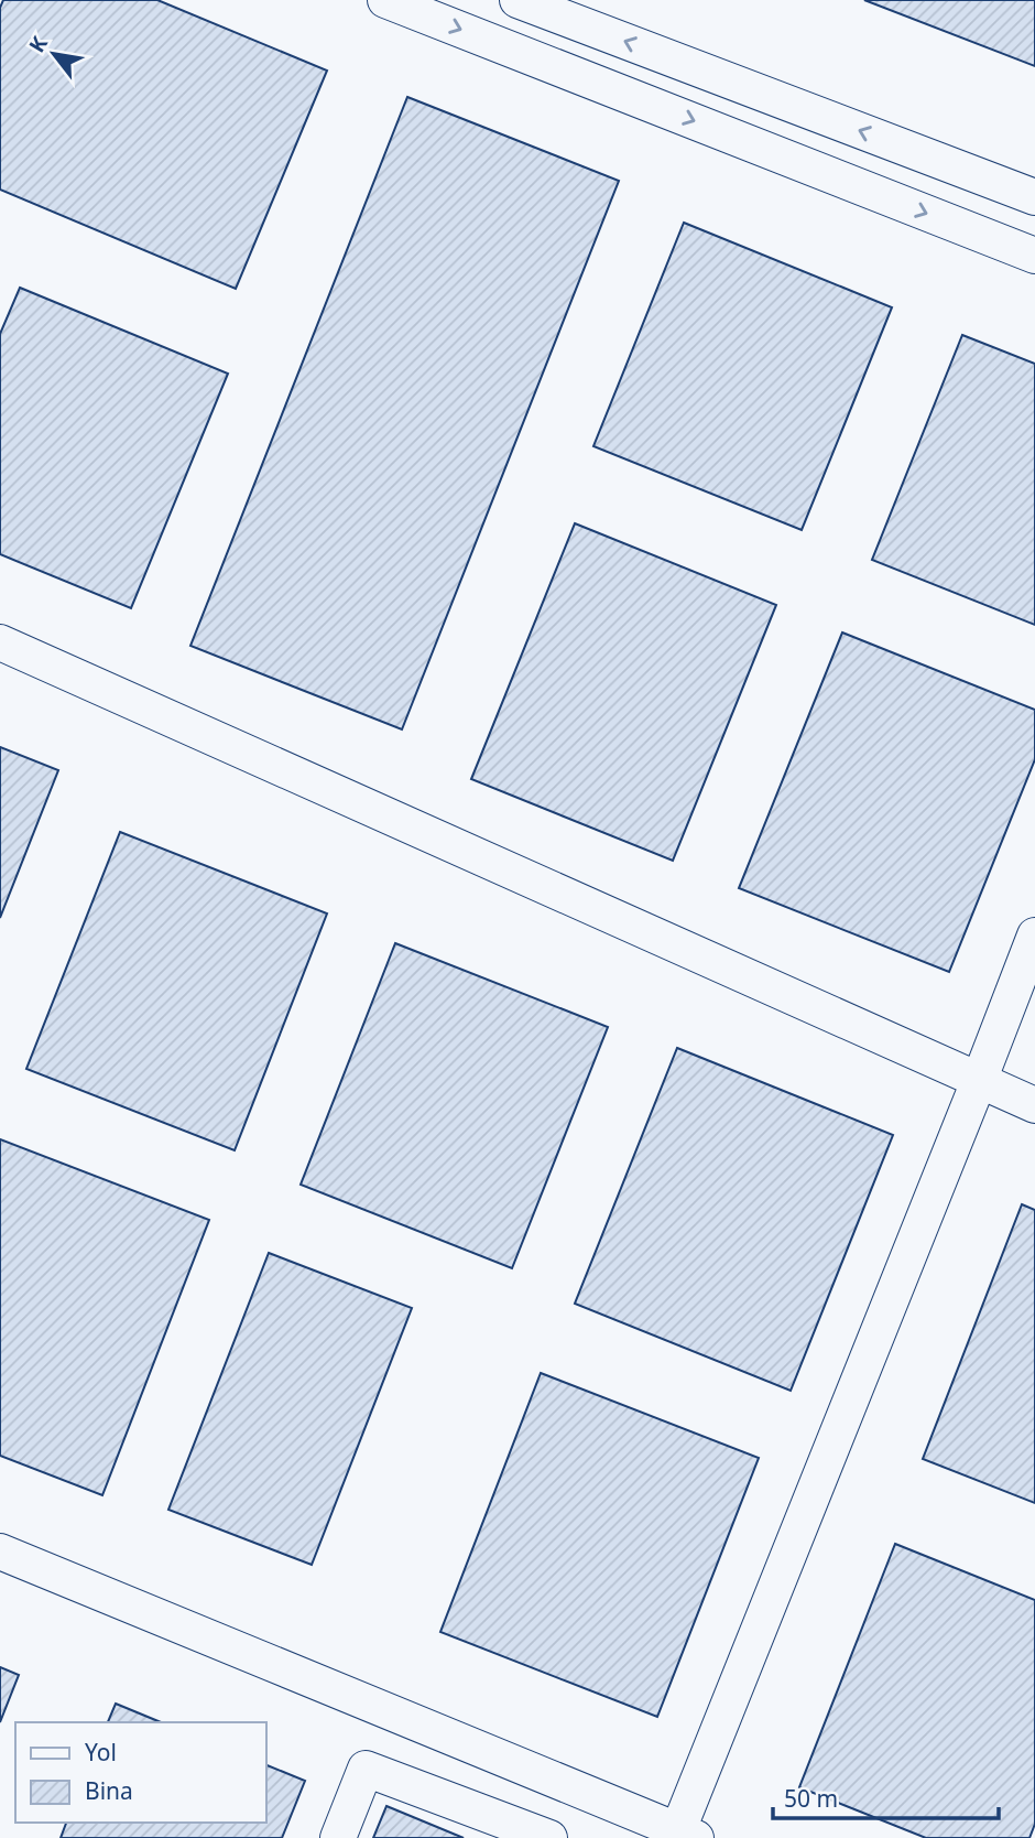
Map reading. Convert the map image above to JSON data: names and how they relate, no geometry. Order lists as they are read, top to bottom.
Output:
{
  "legend": ["Yol", "Bina"],
  "scale_bar": "50 m",
  "north": "top left"
}
